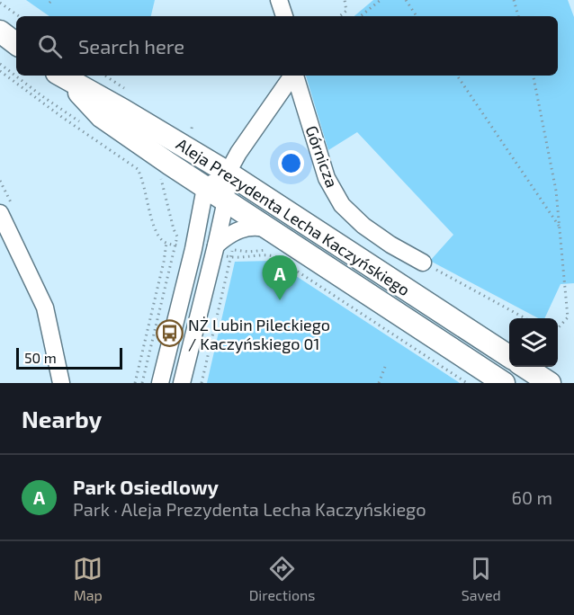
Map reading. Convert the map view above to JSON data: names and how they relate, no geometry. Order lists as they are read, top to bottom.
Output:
{
  "streets": {
    "main road": ["Aleja Prezydenta Lecha Kaczyńskiego"],
    "street": ["Górnicza"]
  },
  "crossings": [
    ["Górnicza", "Aleja Prezydenta Lecha Kaczyńskiego"]
  ],
  "places": {
    "bus stop": ["NŻ Lubin Pileckiego / Kaczyńskiego 01"]
  },
  "scale_bar": "50 m",
  "page": {
    "search": "Search here",
    "pins": "A",
    "scale": "50 m",
    "heading": "Nearby",
    "list": [
      {
        "mark": "A",
        "name": "Park Osiedlowy",
        "note": "Park · Aleja Prezydenta Lecha Kaczyńskiego",
        "value": "60 m"
      }
    ],
    "nav": ["Map", "Directions", "Saved"]
  }
}
